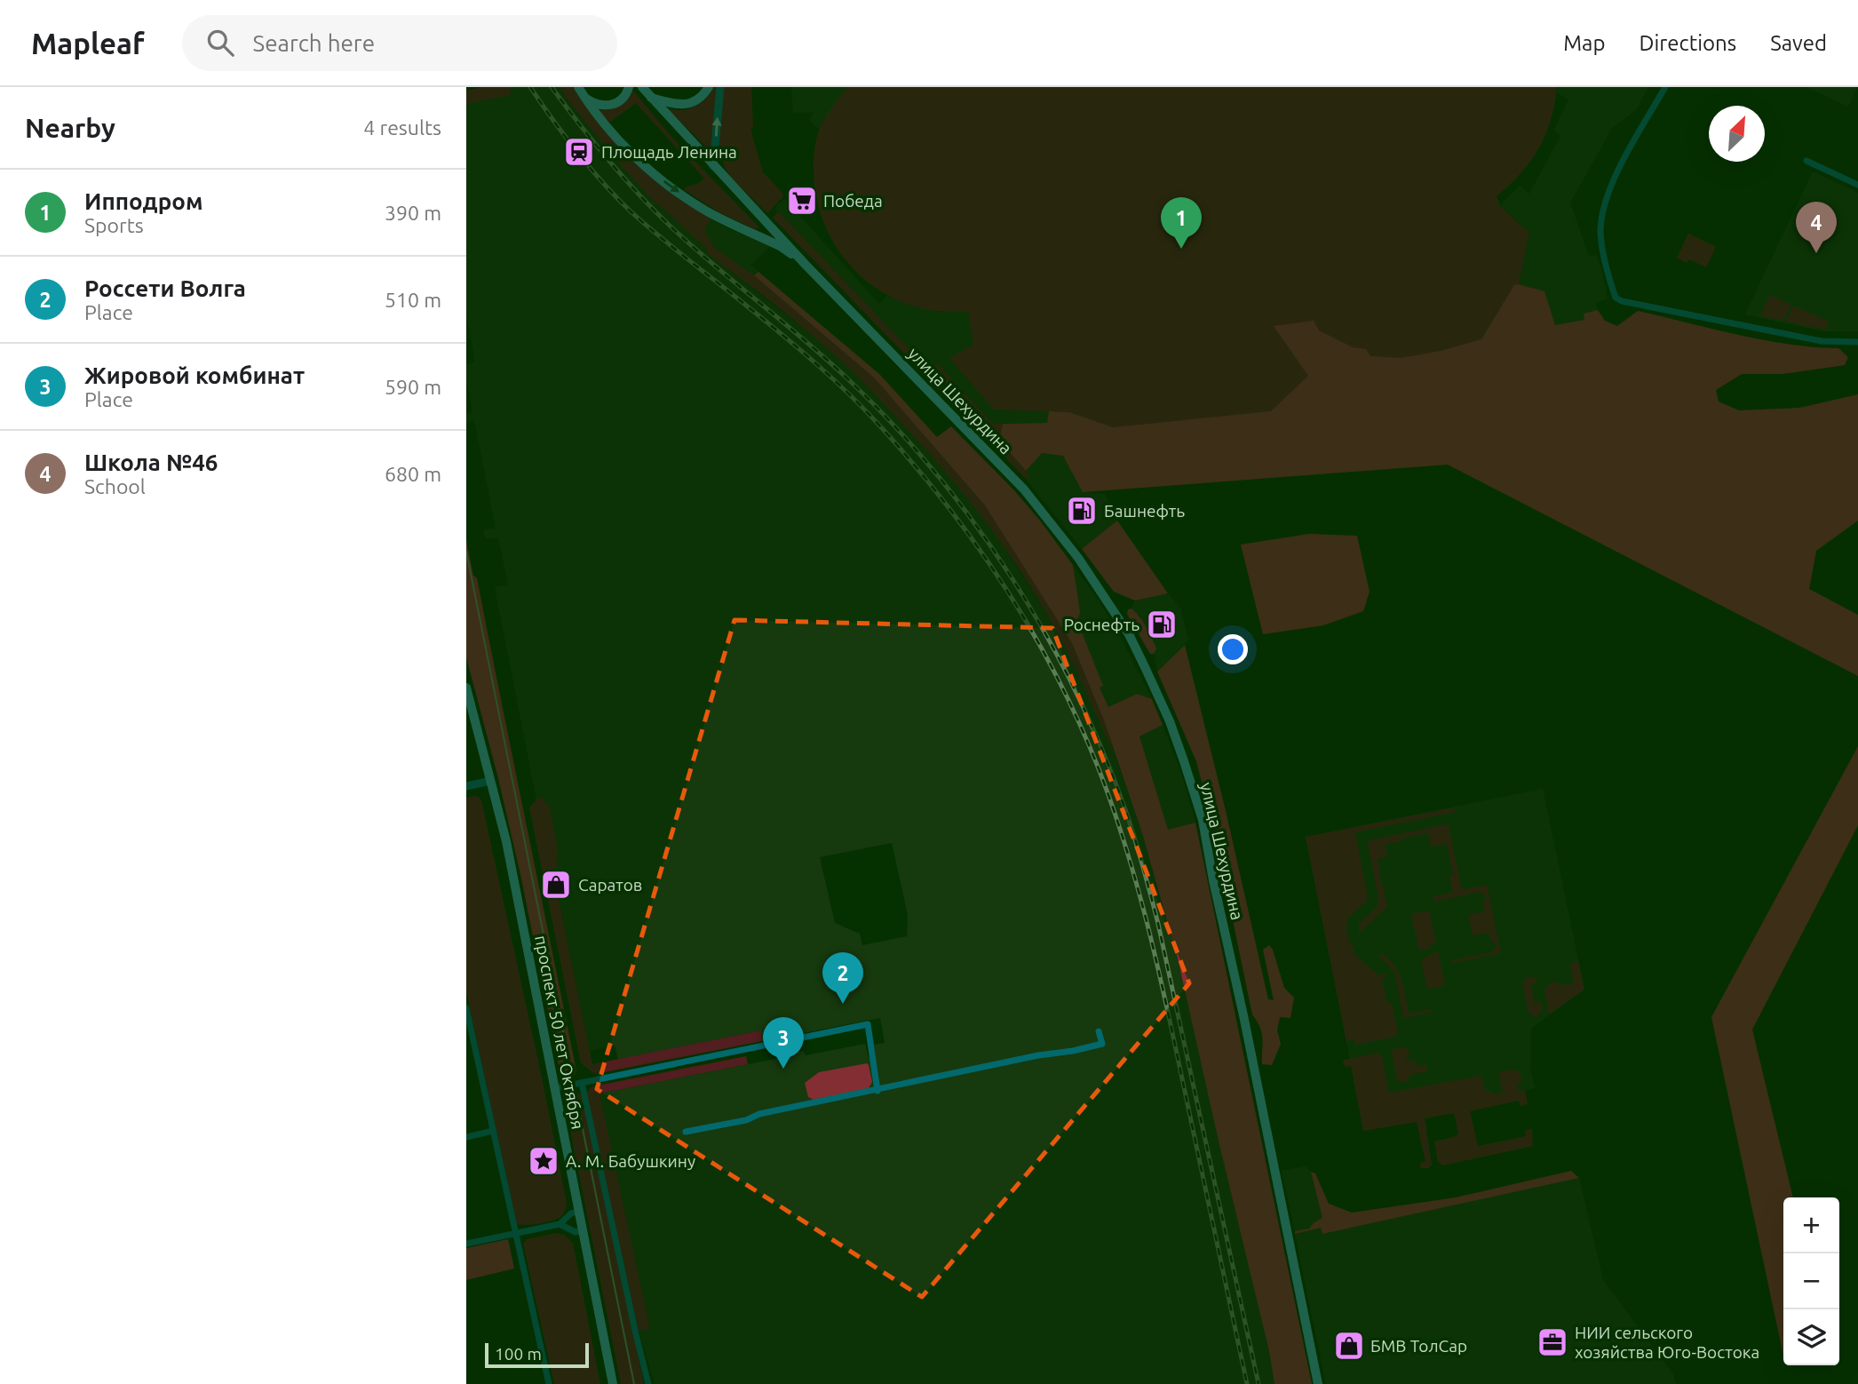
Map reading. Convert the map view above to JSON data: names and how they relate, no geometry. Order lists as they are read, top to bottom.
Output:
{
  "streets": {
    "main road": ["улица Шехурдина", "проспект 50 лет Октября"]
  },
  "places": {
    "station": ["Площадь Ленина"],
    "supermarket": ["Победа"],
    "fuel station": ["Башнефть", "Роснефть"],
    "shop": ["Саратов", "БМВ ТолСар"],
    "place": ["А. М. Бабушкину"],
    "office": ["НИИ сельского хозяйства Юго-Востока"]
  },
  "scale_bar": "100 m",
  "north": "top right",
  "page": {
    "header": "Mapleaf",
    "search": "Search here",
    "nav": ["Map", "Directions", "Saved"],
    "heading": ["Nearby", "4 results"],
    "list": [
      {
        "mark": "1",
        "name": "Ипподром",
        "note": "Sports",
        "value": "390 m"
      },
      {
        "mark": "2",
        "name": "Россети Волга",
        "note": "Place",
        "value": "510 m"
      },
      {
        "mark": "3",
        "name": "Жировой комбинат",
        "note": "Place",
        "value": "590 m"
      },
      {
        "mark": "4",
        "name": "Школа №46",
        "note": "School",
        "value": "680 m"
      }
    ],
    "pins": [
      "1",
      "4",
      "2",
      "3"
    ],
    "map_buttons": ["+", "−"],
    "scale": "100 m"
  }
}
